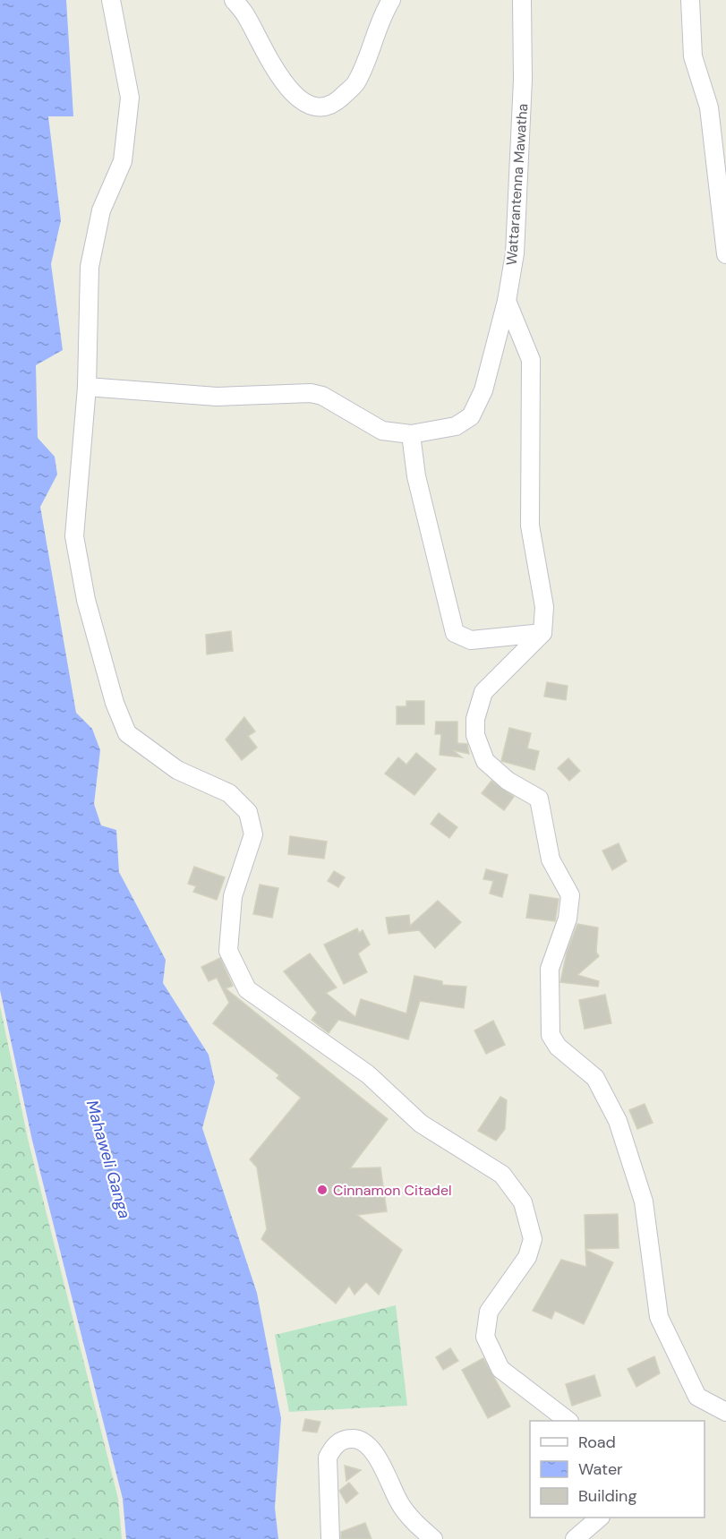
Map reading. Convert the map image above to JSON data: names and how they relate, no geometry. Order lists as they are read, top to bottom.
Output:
{
  "streets": {
    "street": ["Wattarantenna Mawatha"]
  },
  "water": ["Mahaweli Ganga"],
  "places": ["Cinnamon Citadel"],
  "legend": ["Road", "Water", "Building"]
}
